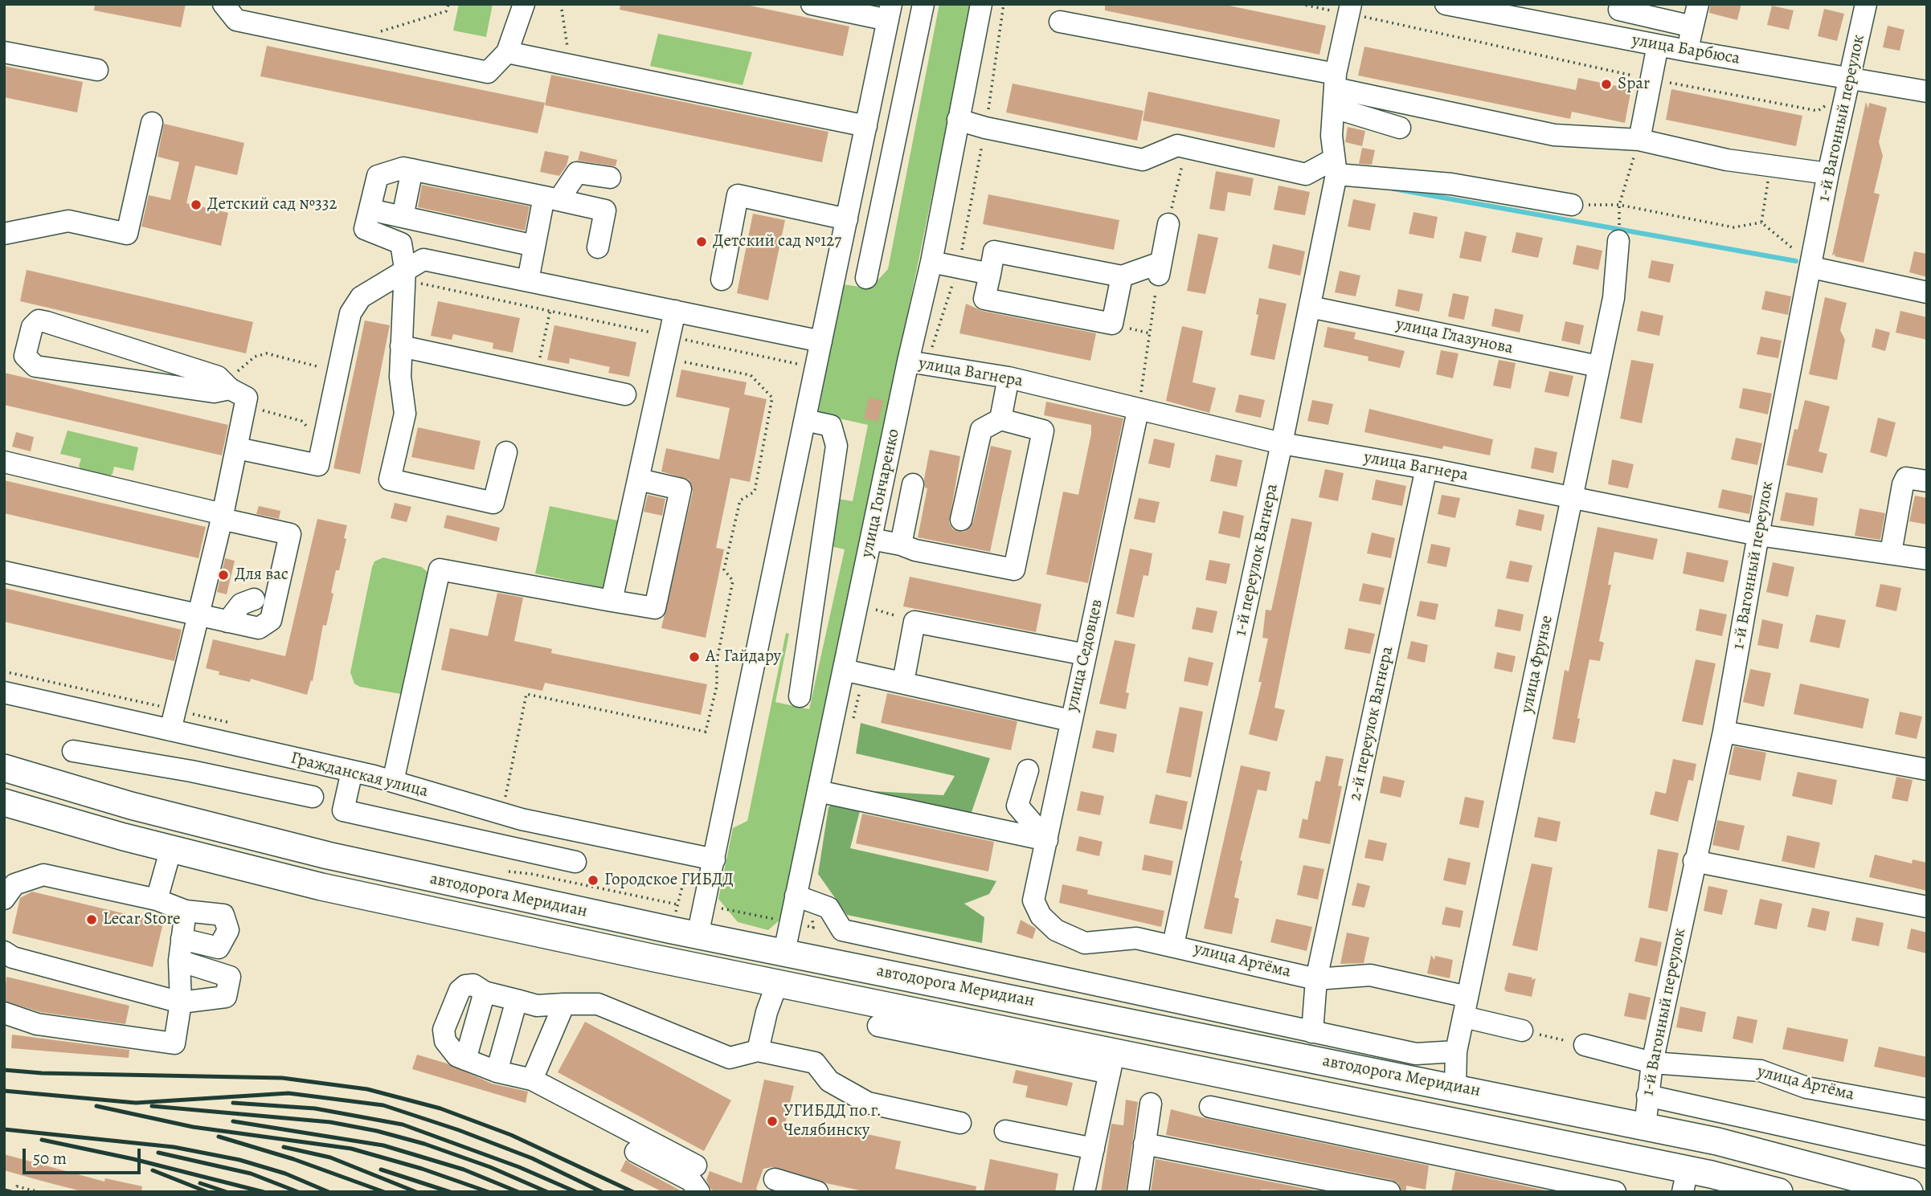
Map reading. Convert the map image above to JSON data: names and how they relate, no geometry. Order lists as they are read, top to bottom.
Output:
{
  "streets": {
    "main road": ["улица Гончаренко", "автодорога Меридиан"],
    "street": [
      "улица Барбюса",
      "1-й Вагонный переулок",
      "улица Глазунова",
      "улица Вагнера",
      "1-й переулок Вагнера",
      "улица Седовцев",
      "улица Фрунзе",
      "2-й переулок Вагнера",
      "Гражданская улица",
      "улица Артёма"
    ]
  },
  "crossings": [
    ["улица Барбюса", "1-й Вагонный переулок"],
    ["1-й Вагонный переулок", "улица Вагнера"],
    ["1-й Вагонный переулок", "автодорога Меридиан"],
    ["1-й Вагонный переулок", "улица Артёма"],
    ["улица Глазунова", "1-й переулок Вагнера"],
    ["улица Глазунова", "улица Фрунзе"],
    ["улица Вагнера", "улица Гончаренко"],
    ["улица Вагнера", "1-й переулок Вагнера"],
    ["улица Вагнера", "улица Седовцев"],
    ["улица Вагнера", "улица Фрунзе"],
    ["улица Вагнера", "2-й переулок Вагнера"],
    ["улица Гончаренко", "автодорога Меридиан"],
    ["1-й переулок Вагнера", "улица Артёма"],
    ["улица Седовцев", "улица Артёма"],
    ["улица Фрунзе", "автодорога Меридиан"],
    ["улица Фрунзе", "улица Артёма"],
    ["2-й переулок Вагнера", "улица Артёма"]
  ],
  "places": [
    "Spar",
    "Детский сад №332",
    "Детский сад №127",
    "Для вас",
    "А. Гайдару",
    "Городское ГИБДД",
    "Lecar Store",
    "УГИБДД по г. Челябинску"
  ],
  "scale_bar": "50 m"
}
